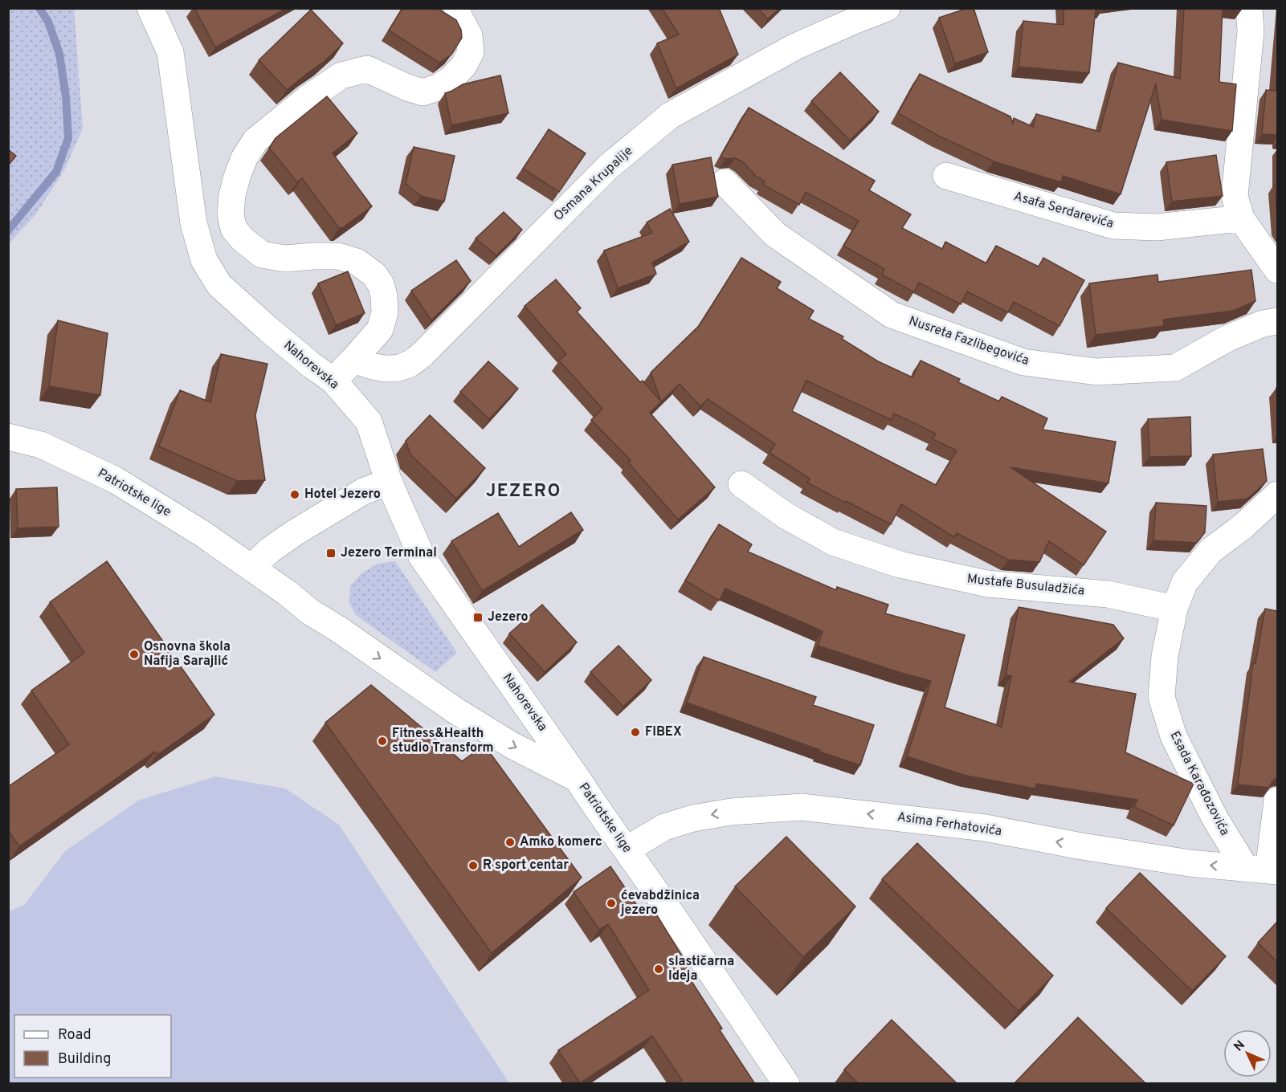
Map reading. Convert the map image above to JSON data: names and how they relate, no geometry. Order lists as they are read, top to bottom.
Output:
{
  "streets": {
    "street": [
      "Osmana Krupalije",
      "Asafa Serdarevića",
      "Nusreta Fazlibegovića",
      "Nahorevska",
      "Patriotske lige",
      "Mustafe Busuladžića",
      "Esada Karađozovića",
      "Asima Ferhatovića"
    ]
  },
  "crossings": [
    ["Nahorevska", "Patriotske lige"],
    ["Patriotske lige", "Asima Ferhatovića"],
    ["Mustafe Busuladžića", "Esada Karađozovića"],
    ["Esada Karađozovića", "Asima Ferhatovića"]
  ],
  "one_way": ["Patriotske lige", "Asima Ferhatovića"],
  "districts": ["JEZERO"],
  "places": {
    "other": [
      "Hotel Jezero",
      "Osnovna škola Nafija Sarajlić",
      "FIBEX",
      "Fitness&Health studio Transform",
      "Amko komerc",
      "R sport centar",
      "ćevabdžinica jezero",
      "slastičarna Ideja"
    ],
    "transit": ["Jezero Terminal", "Jezero"]
  },
  "legend": ["Road", "Building"],
  "north": "top left"
}
